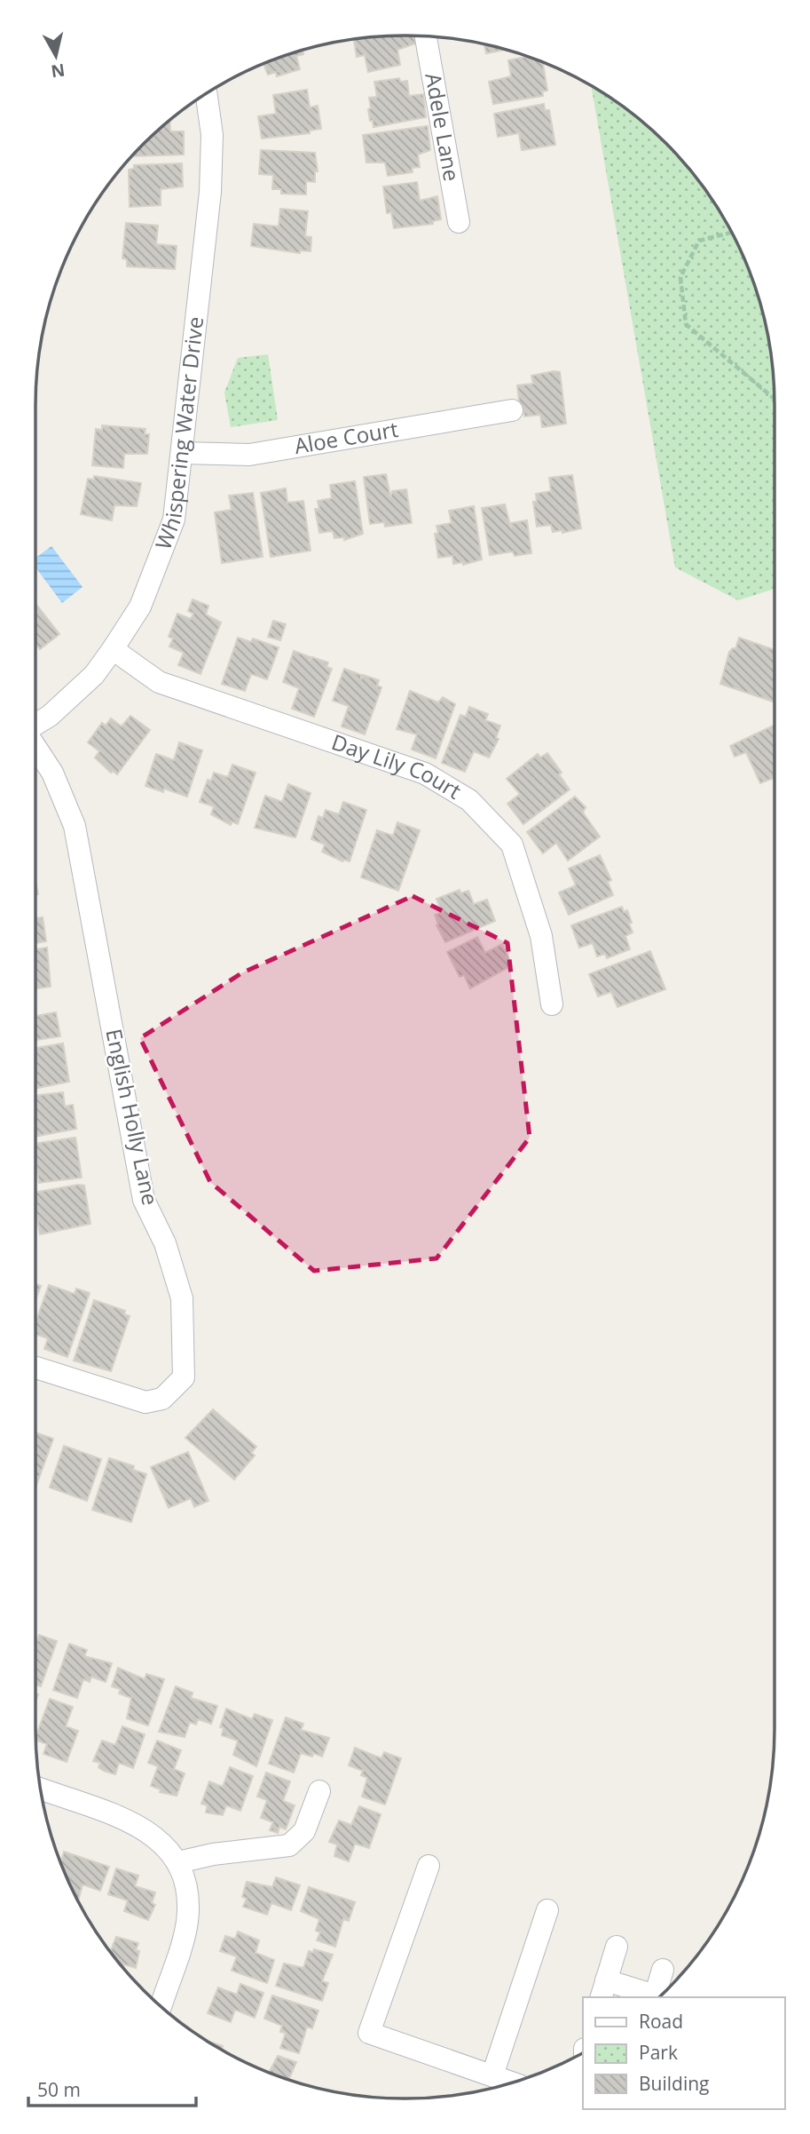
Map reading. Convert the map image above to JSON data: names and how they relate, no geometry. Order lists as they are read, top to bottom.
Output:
{
  "streets": {
    "street": [
      "Adele Lane",
      "Whispering Water Drive",
      "Aloe Court",
      "Day Lily Court",
      "English Holly Lane"
    ]
  },
  "crossings": [
    ["Whispering Water Drive", "Aloe Court"],
    ["Whispering Water Drive", "Day Lily Court"]
  ],
  "legend": ["Road", "Park", "Building"],
  "scale_bar": "50 m",
  "north": "bottom"
}
